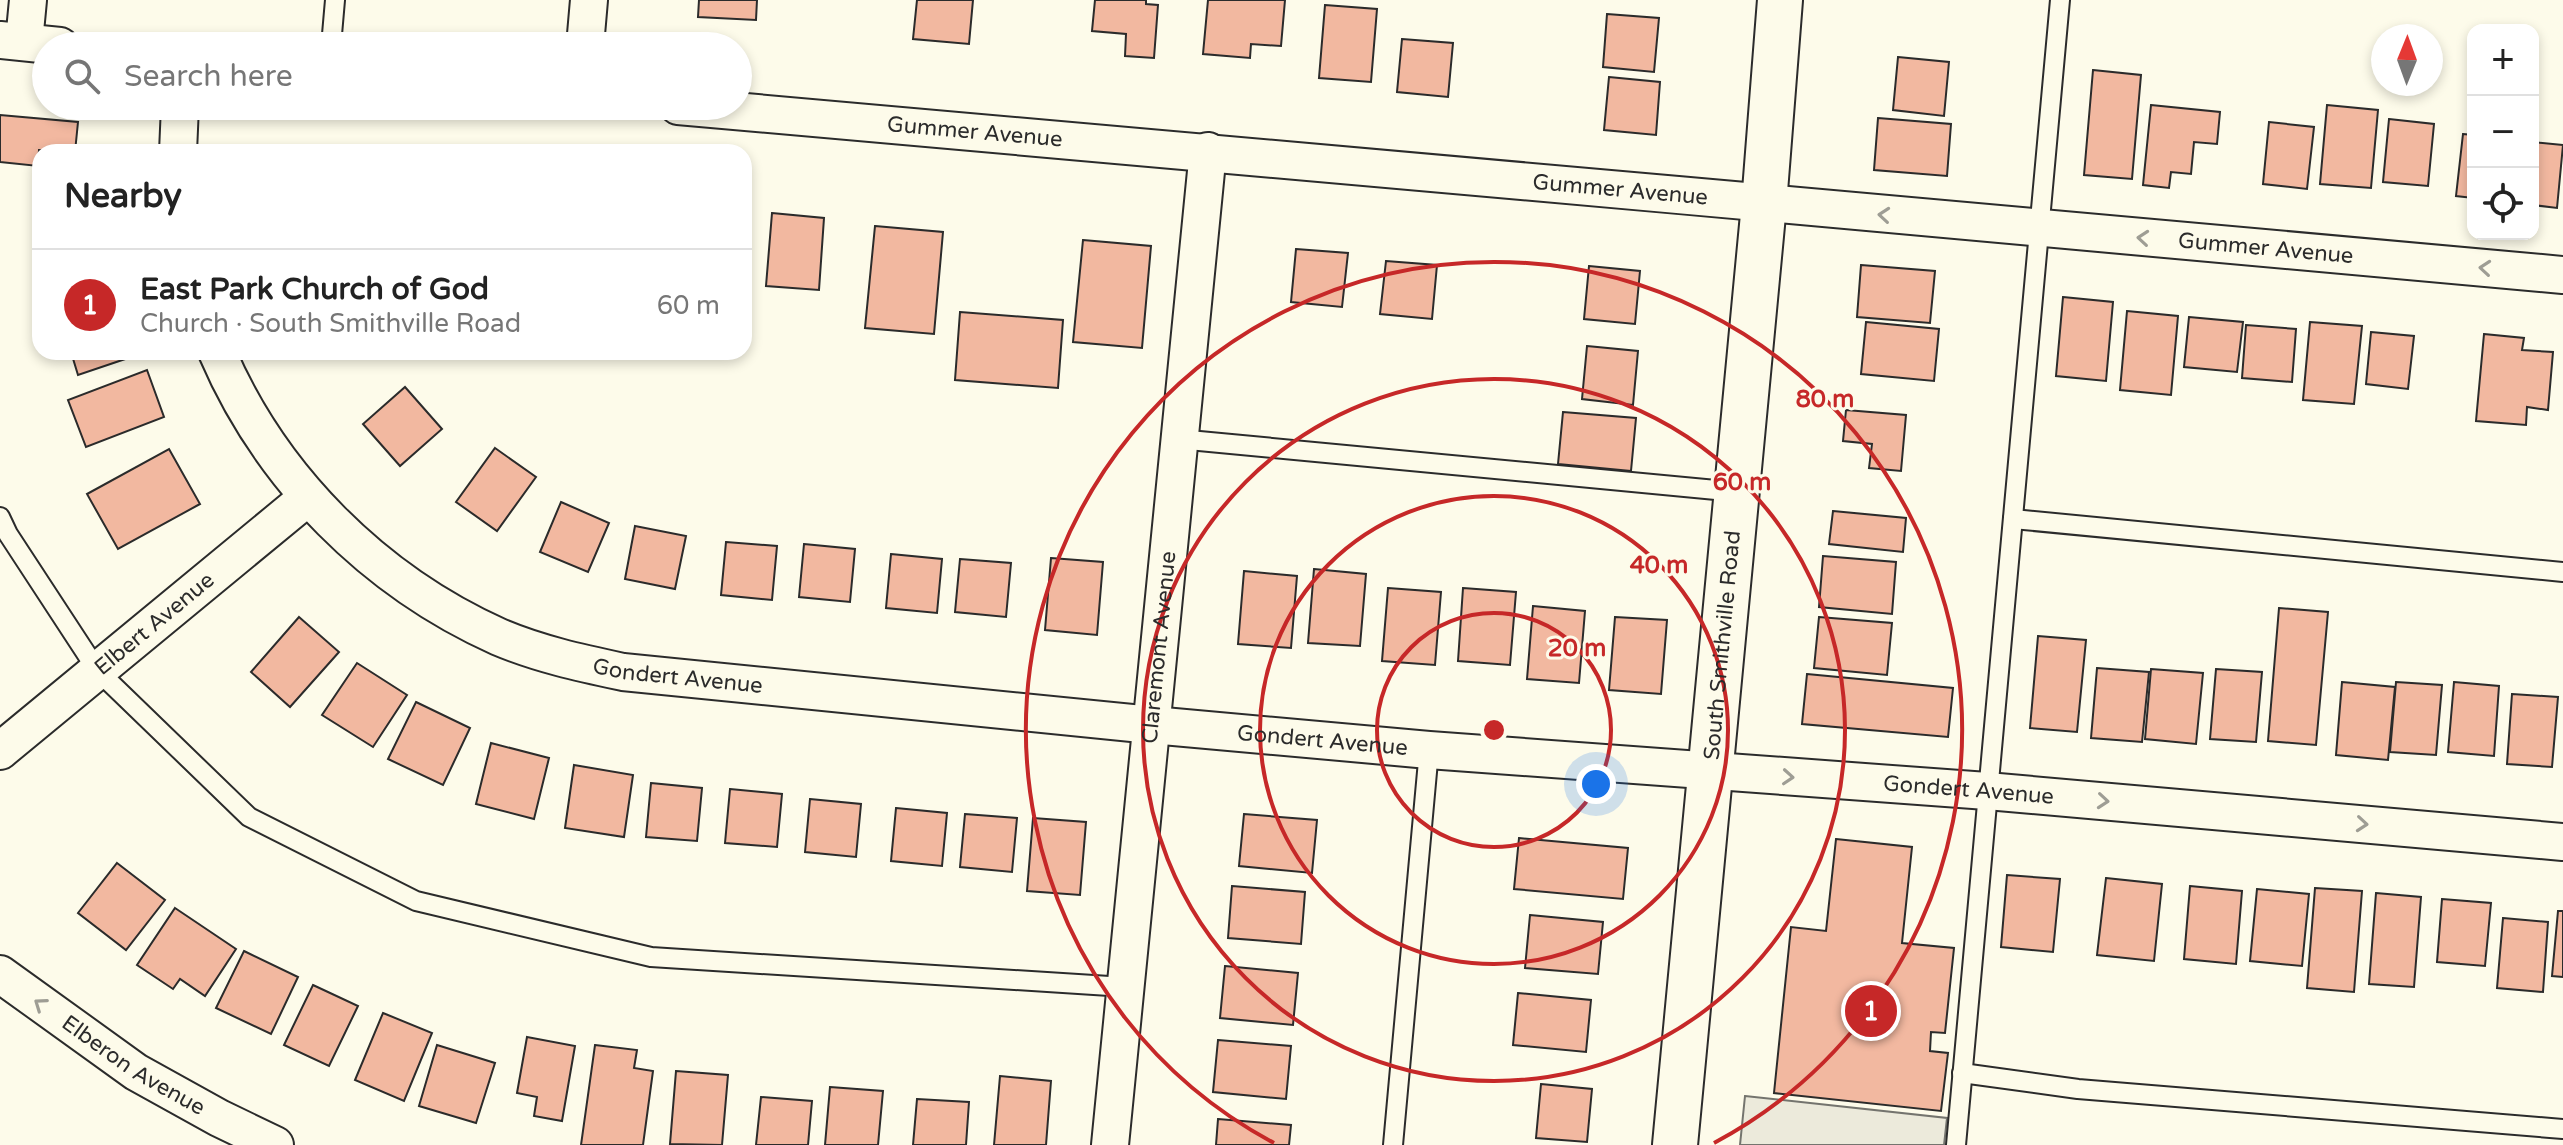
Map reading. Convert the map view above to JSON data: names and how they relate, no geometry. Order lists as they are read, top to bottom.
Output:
{
  "streets": {
    "main road": ["South Smithville Road"],
    "street": [
      "Gummer Avenue",
      "Elbert Avenue",
      "Claremont Avenue",
      "Gondert Avenue",
      "Elberon Avenue"
    ]
  },
  "crossings": [
    ["Gummer Avenue", "South Smithville Road"],
    ["Gummer Avenue", "Claremont Avenue"],
    ["Elbert Avenue", "Gondert Avenue"],
    ["South Smithville Road", "Gondert Avenue"],
    ["Claremont Avenue", "Gondert Avenue"]
  ],
  "one_way": ["Gummer Avenue", "Elberon Avenue"],
  "north": "top",
  "page": {
    "map_buttons": ["+", "−"],
    "search": "Search here",
    "heading": "Nearby",
    "list": [
      {
        "mark": "1",
        "name": "East Park Church of God",
        "note": "Church · South Smithville Road",
        "value": "60 m"
      }
    ],
    "pins": "1"
  },
  "rings": [
    "80 m",
    "60 m",
    "40 m",
    "20 m"
  ]
}
